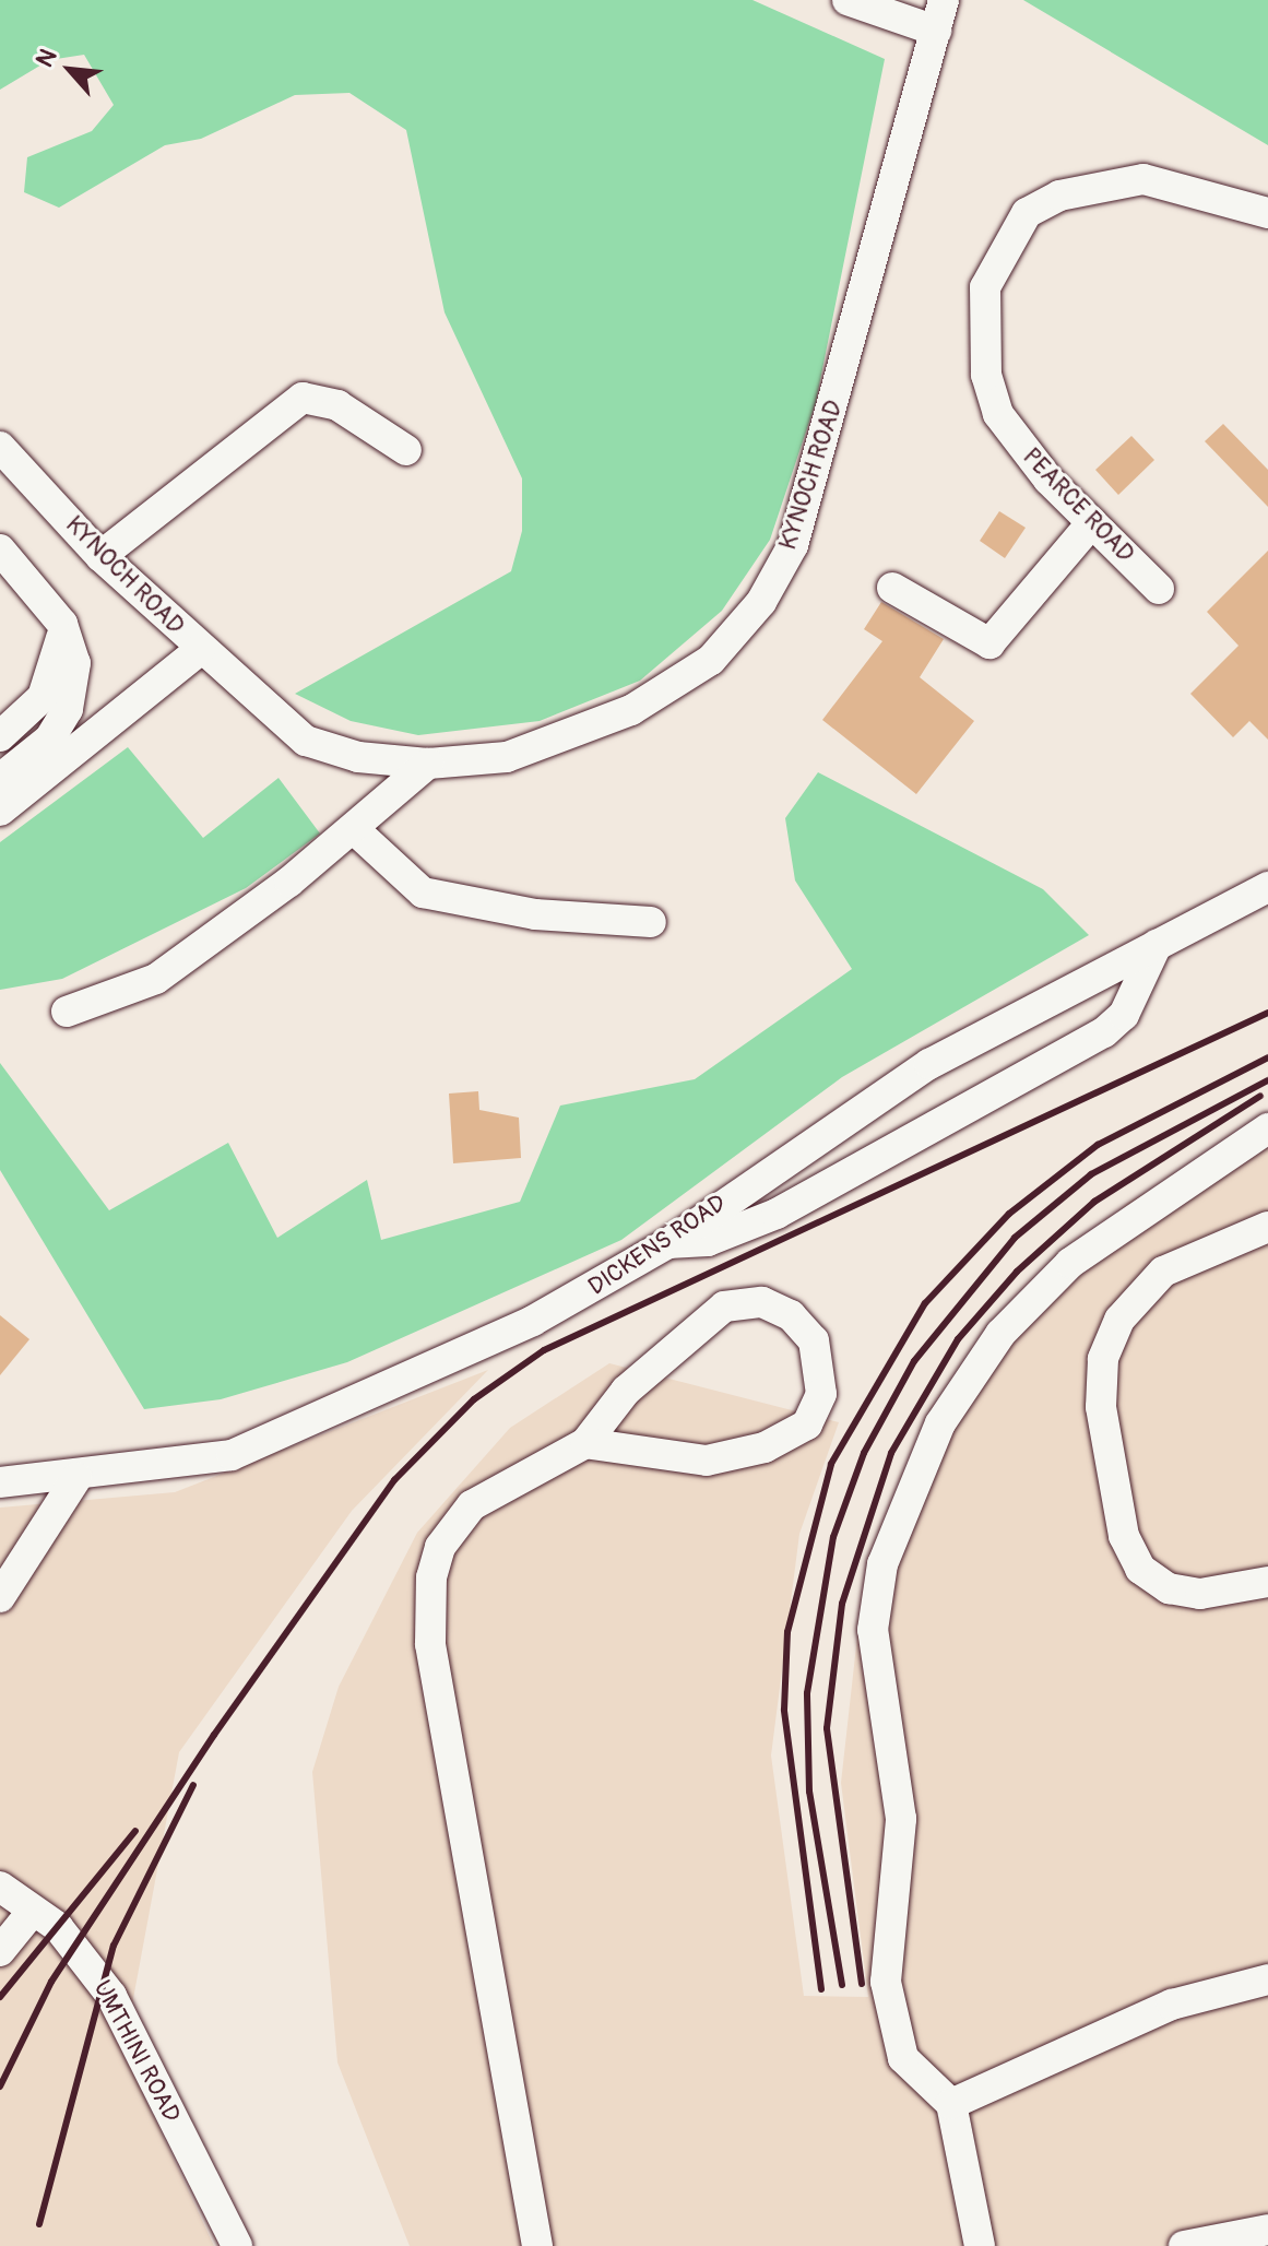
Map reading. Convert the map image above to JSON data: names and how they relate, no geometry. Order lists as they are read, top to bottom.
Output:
{
  "streets": {
    "street": [
      "KYNOCH ROAD",
      "PEARCE ROAD",
      "DICKENS ROAD",
      "UMTHINI ROAD"
    ]
  },
  "north": "top left"
}
